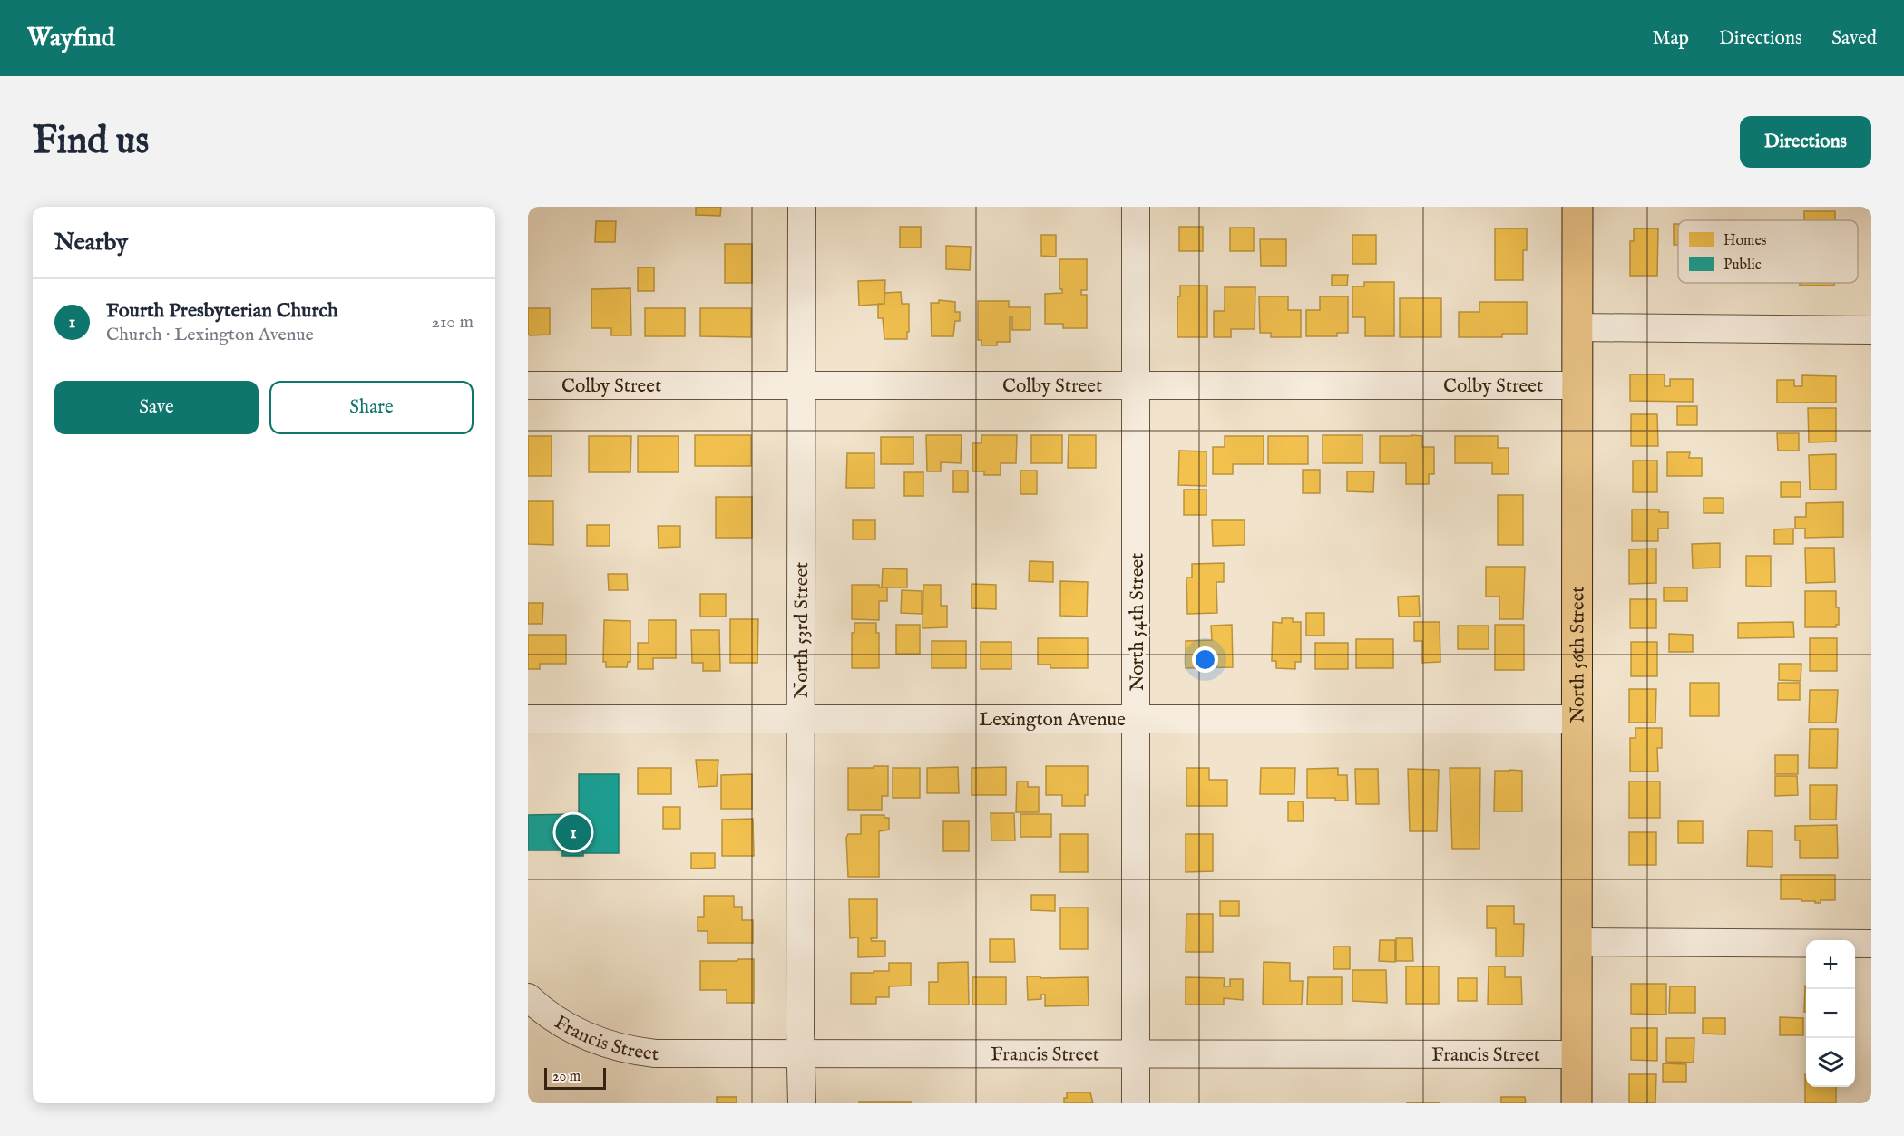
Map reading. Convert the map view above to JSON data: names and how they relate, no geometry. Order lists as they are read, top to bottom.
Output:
{
  "streets": {
    "main road": ["North 56th Street"],
    "street": [
      "Colby Street",
      "North 54th Street",
      "North 53rd Street",
      "Lexington Avenue",
      "Francis Street"
    ]
  },
  "crossings": [
    ["Colby Street", "North 54th Street"],
    ["Colby Street", "North 53rd Street"],
    ["Colby Street", "North 56th Street"],
    ["North 54th Street", "Lexington Avenue"],
    ["North 54th Street", "Francis Street"],
    ["North 53rd Street", "Lexington Avenue"],
    ["North 53rd Street", "Francis Street"],
    ["North 56th Street", "Lexington Avenue"],
    ["North 56th Street", "Francis Street"]
  ],
  "legend": ["Homes", "Public"],
  "scale_bar": "20 m",
  "page": {
    "header": "Wayfind",
    "nav": ["Map", "Directions", "Saved"],
    "buttons": [
      "Directions",
      ["Save", "Share"]
    ],
    "title": "Find us",
    "heading": "Nearby",
    "list": [
      {
        "mark": "1",
        "name": "Fourth Presbyterian Church",
        "note": "Church · Lexington Avenue",
        "value": "210 m"
      }
    ],
    "pins": "1",
    "map_buttons": ["+", "−"],
    "scale": "20 m"
  }
}
